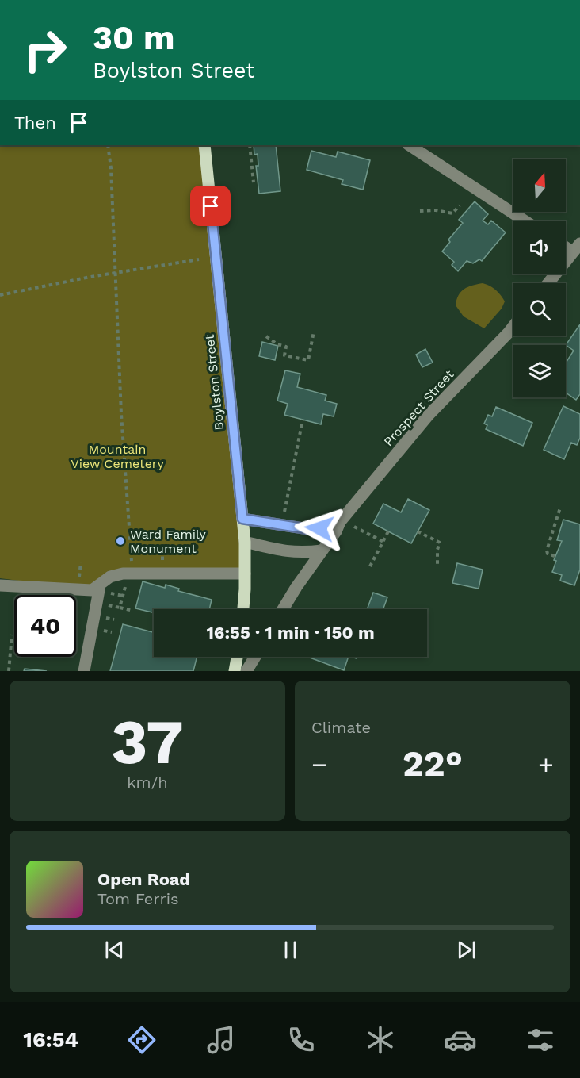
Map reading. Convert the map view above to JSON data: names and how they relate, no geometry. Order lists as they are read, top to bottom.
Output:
{
  "streets": {
    "main road": ["Boylston Street"],
    "street": ["Prospect Street"]
  },
  "parks": ["Mountain View Cemetery"],
  "places": ["Ward Family Monument"],
  "north": "top",
  "page": {
    "turn": ["30 m", "Boylston Street"],
    "then": "Then",
    "limit": "40",
    "trip": "16:55 · 1 min · 150 m",
    "tile": [
      ["37", "km/h"],
      "Climate"
    ],
    "heat": ["−", "22°", "+"],
    "song": ["Open Road", "Tom Ferris"],
    "tabs": "16:54"
  }
}
